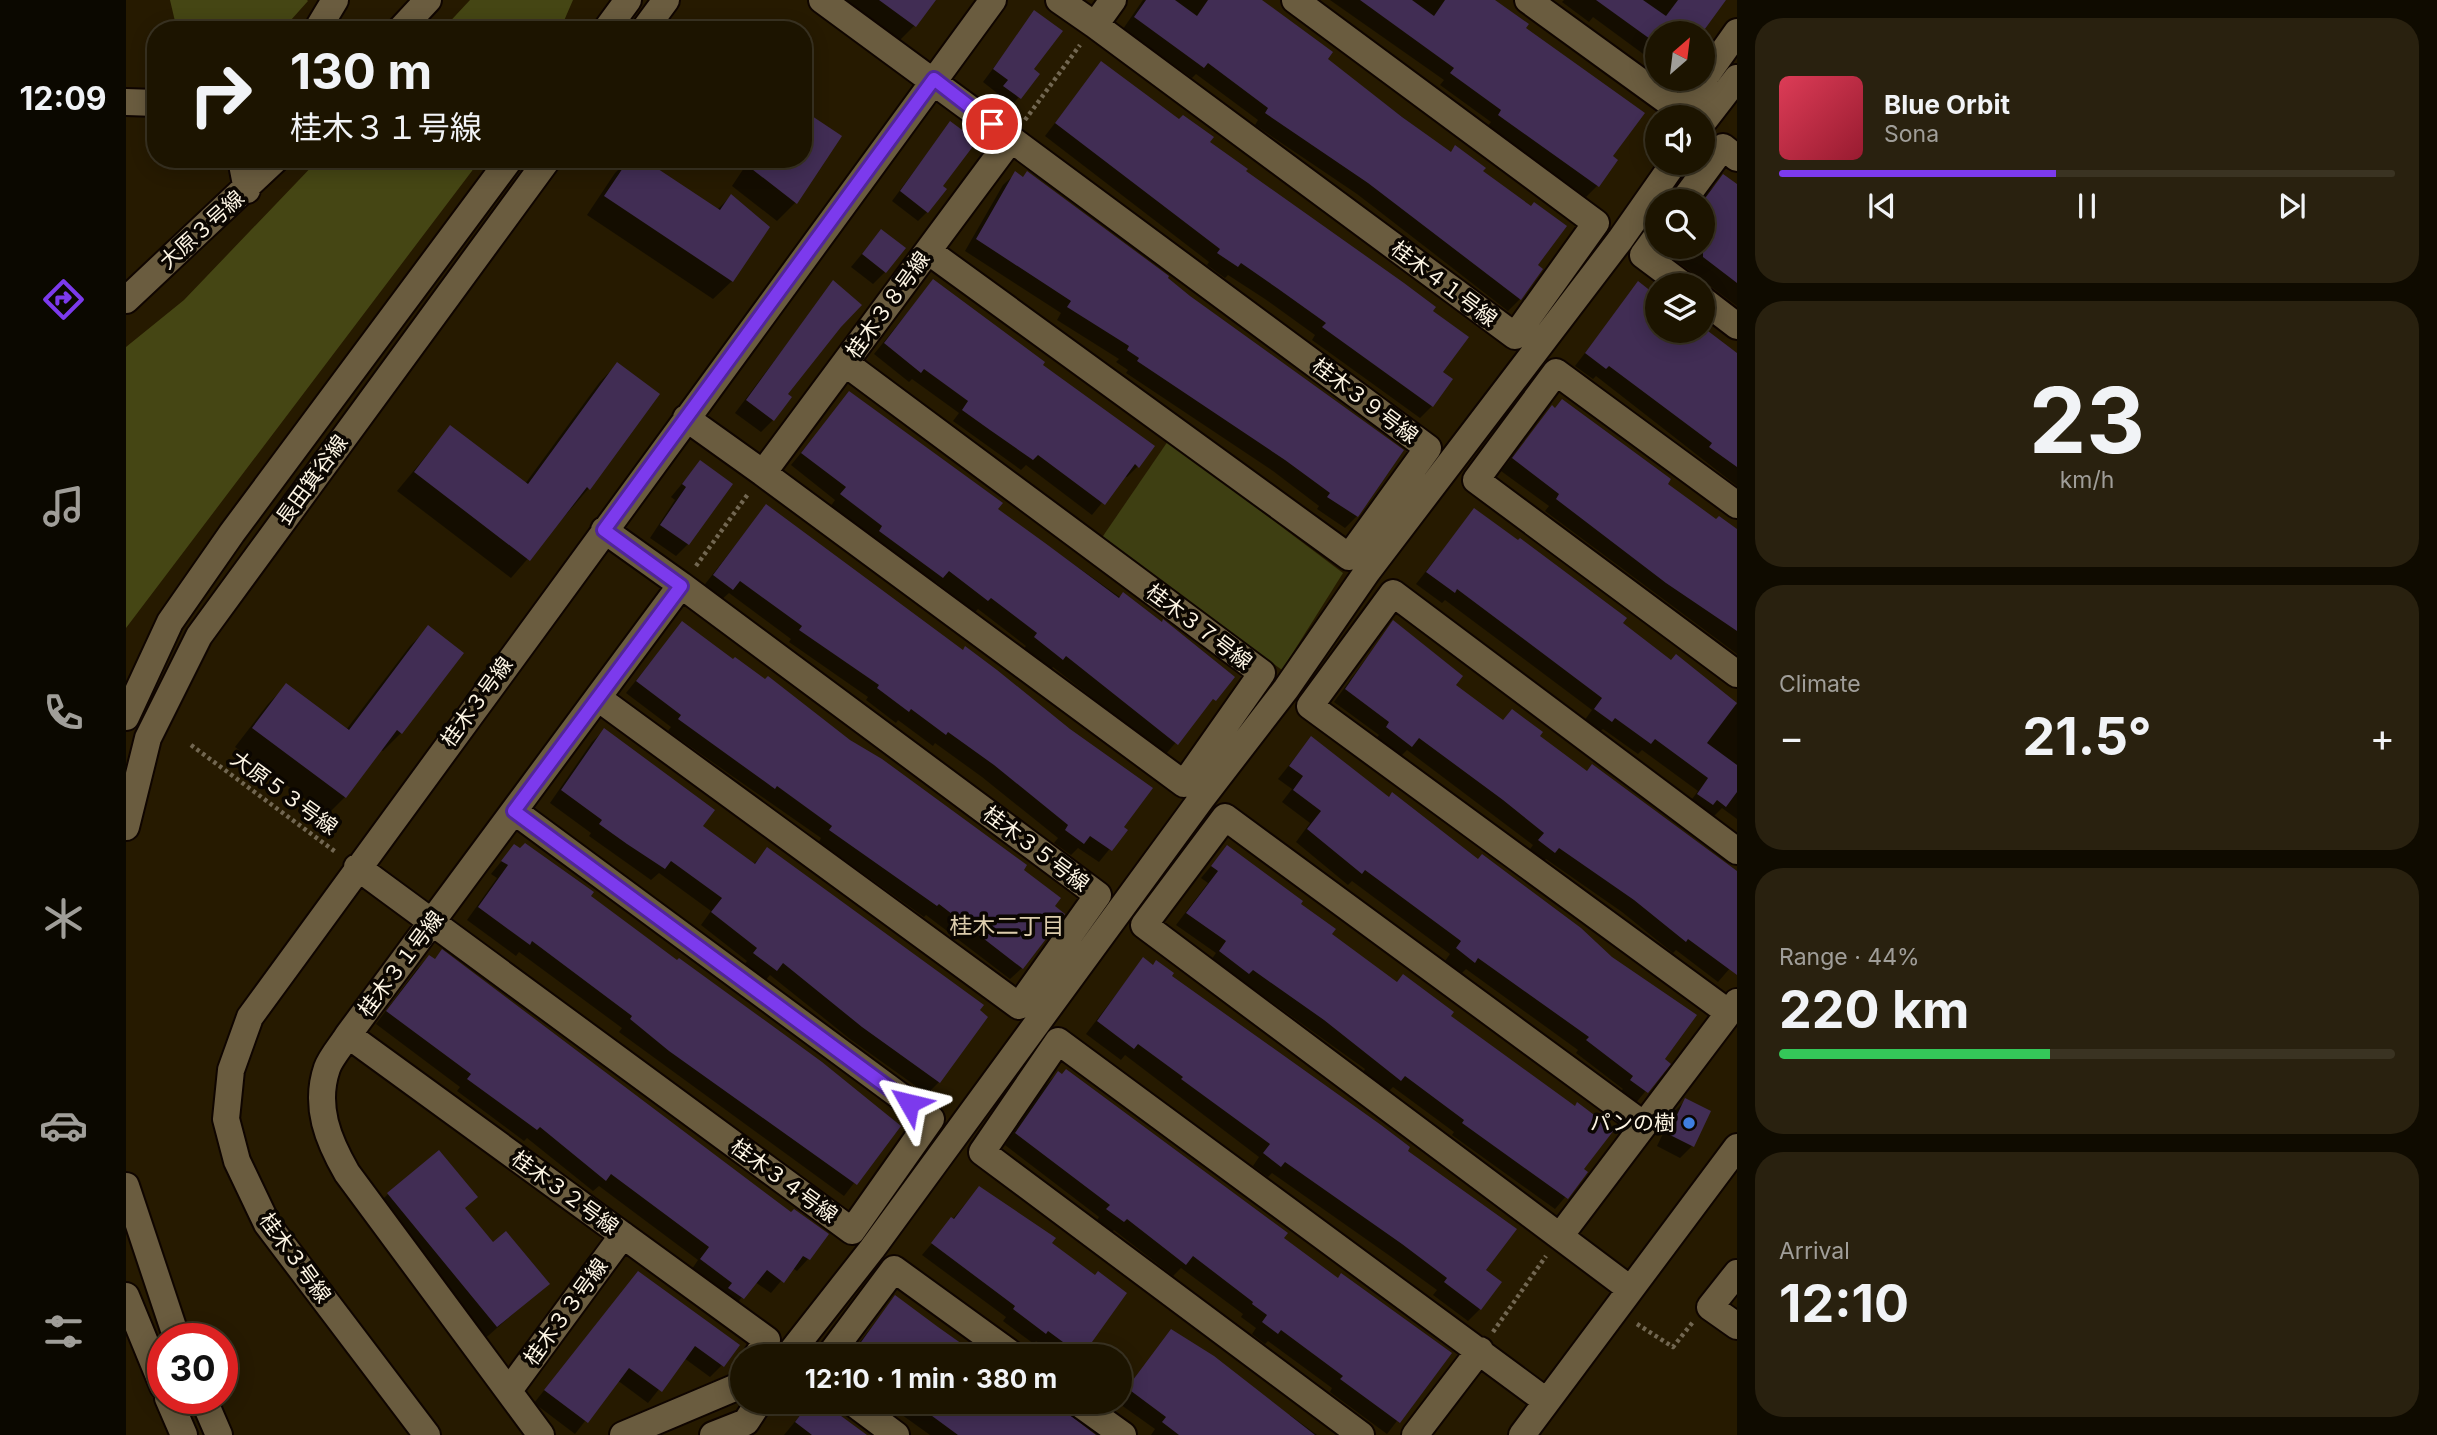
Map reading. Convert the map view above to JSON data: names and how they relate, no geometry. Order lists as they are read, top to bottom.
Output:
{
  "streets": {
    "street": [
      "大原３号線",
      "桂木４１号線",
      "桂木３８号線",
      "桂木３９号線",
      "長田箕谷線",
      "桂木３７号線",
      "桂木３号線",
      "桂木３５号線",
      "桂木３１号線",
      "桂木３４号線",
      "桂木３２号線",
      "桂木３３号線"
    ],
    "path": ["大原５３号線"]
  },
  "crossings": [
    ["桂木３８号線", "桂木３９号線"],
    ["桂木３８号線", "桂木３７号線"],
    ["桂木３号線", "大原５３号線"],
    ["桂木３号線", "桂木３４号線"],
    ["大原５３号線", "桂木３４号線"],
    ["桂木３５号線", "桂木３１号線"],
    ["桂木３１号線", "桂木３４号線"],
    ["桂木３１号線", "桂木３２号線"],
    ["桂木３１号線", "桂木３３号線"],
    ["桂木３２号線", "桂木３３号線"]
  ],
  "districts": ["桂木二丁目"],
  "places": ["パンの樹"],
  "north": "top right",
  "page": {
    "tabs": "12:09",
    "turn": ["130 m", "桂木３１号線"],
    "song": ["Blue Orbit", "Sona"],
    "tile": [
      ["23", "km/h"],
      "Climate",
      ["Range · 44%", "220 km"],
      ["Arrival", "12:10"]
    ],
    "heat": ["−", "21.5°", "+"],
    "limit": "30",
    "trip": "12:10 · 1 min · 380 m"
  }
}
